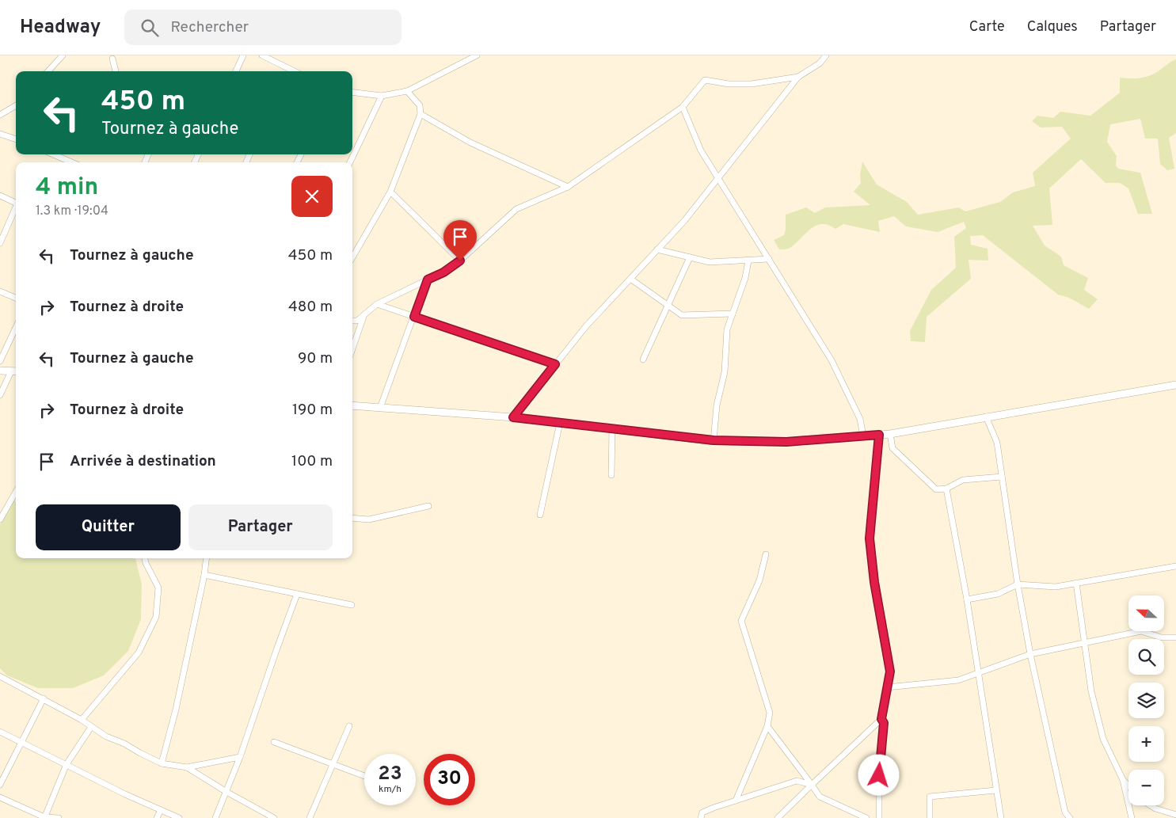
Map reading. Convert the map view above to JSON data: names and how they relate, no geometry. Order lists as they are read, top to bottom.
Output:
{
  "north": "left",
  "page": {
    "header": "Headway",
    "search": "Rechercher",
    "nav": ["Carte", "Calques", "Partager"],
    "turn": ["450 m", "Tournez à gauche"],
    "heading": ["4 min", "1.3 km · 19:04"],
    "list": [
      {
        "name": "Tournez à gauche",
        "value": "450 m"
      },
      {
        "name": "Tournez à droite",
        "value": "480 m"
      },
      {
        "name": "Tournez à gauche",
        "value": "90 m"
      },
      {
        "name": "Tournez à droite",
        "value": "190 m"
      },
      {
        "name": "Arrivée à destination",
        "value": "100 m"
      }
    ],
    "buttons": ["Quitter", "Partager"],
    "map_buttons": ["+", "−"],
    "speed": "23 km/h",
    "limit": "30"
  }
}
